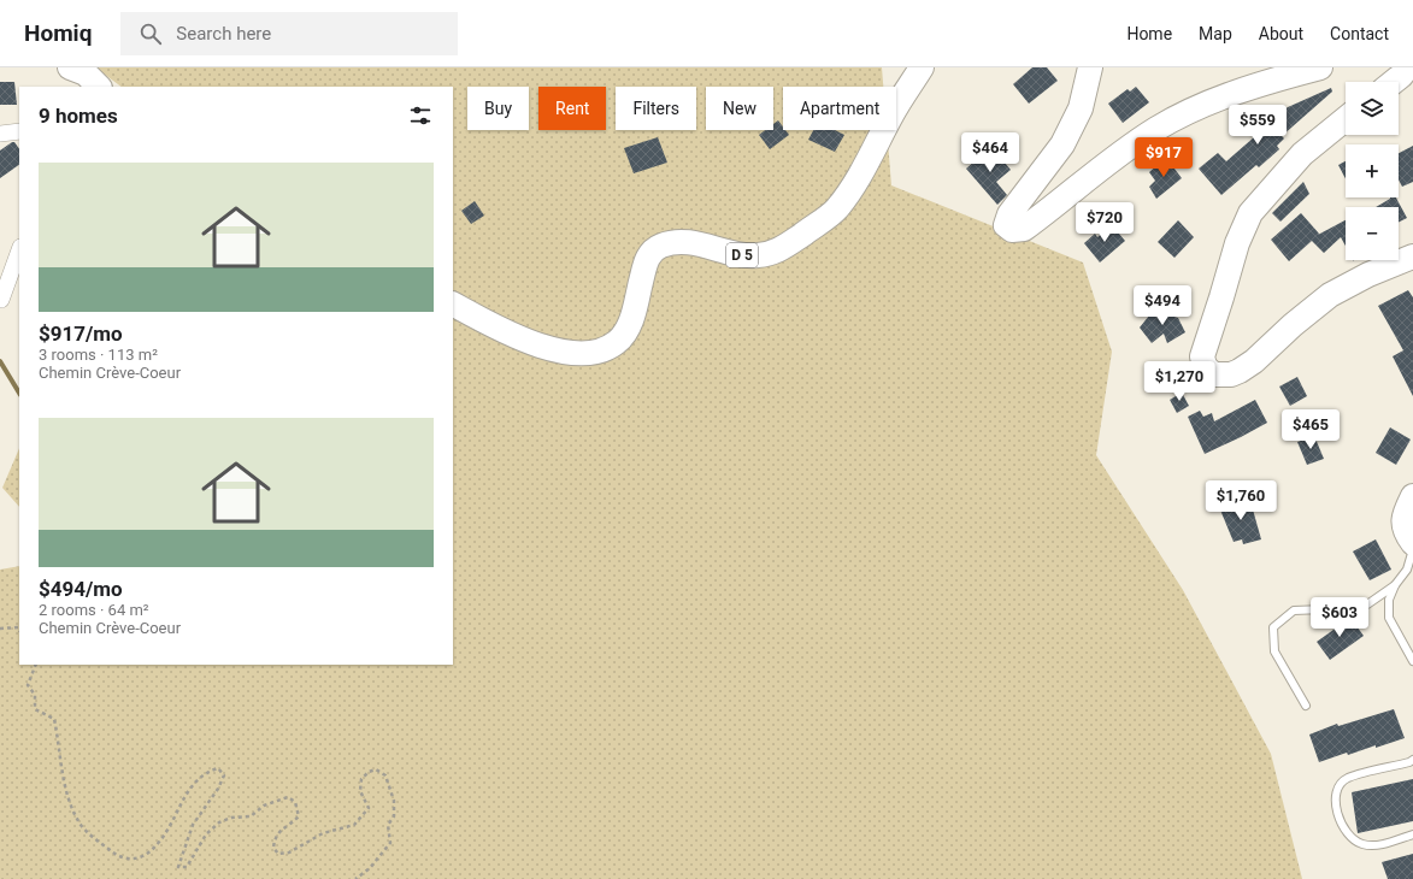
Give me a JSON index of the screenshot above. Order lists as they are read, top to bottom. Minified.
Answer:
{"streets":{"main road":["D 5"]},"page":{"header":"Homiq","search":"Search here","nav":["Home","Map","About","Contact"],"map_buttons":["+","−"],"chip":["Buy","Rent","Filters","New","Apartment"],"heading":"9 homes","price":["$559","$464","$917","$720","$494","$1,270","$465","$1,760","$603"],"list":[{"name":"$917/mo","note":"3 rooms · 113 m² · Chemin Crève-Coeur"},{"name":"$494/mo","note":"2 rooms · 64 m² · Chemin Crève-Coeur"}]}}
